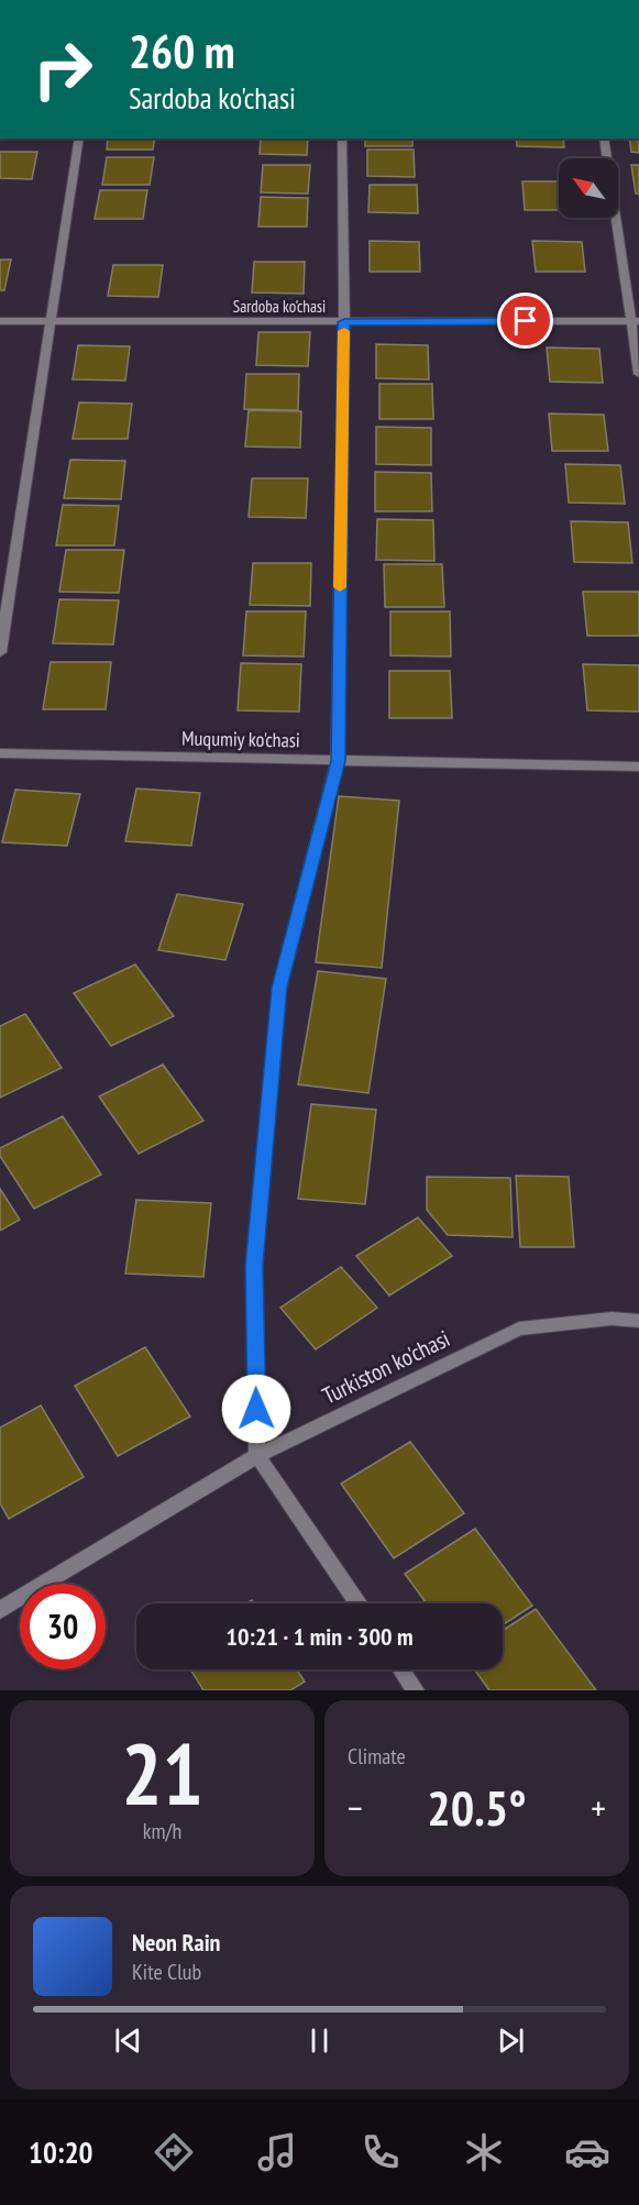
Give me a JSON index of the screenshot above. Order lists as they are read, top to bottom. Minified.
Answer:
{"streets":{"street":["Sardoba ko'chasi","Muqumiy ko'chasi","Turkiston ko'chasi"]},"north":"top left","page":{"turn":["260 m","Sardoba ko'chasi"],"limit":"30","trip":"10:21 · 1 min · 300 m","tile":[["21","km/h"],"Climate"],"heat":["−","20.5°","+"],"song":["Neon Rain","Kite Club"],"tabs":"10:20"}}
